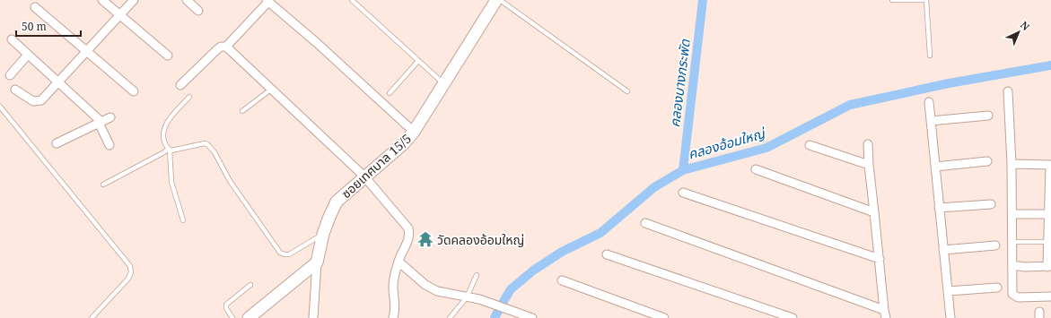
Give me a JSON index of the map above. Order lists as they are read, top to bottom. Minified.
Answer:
{"streets":{"street":["ซอยเทศบาล 15/5"]},"water":["คลองบางกระพัด","คลองอ้อมใหญ่"],"places":{"temple":["วัดคลองอ้อมใหญ่"]},"scale_bar":"50 m","north":"top right"}
